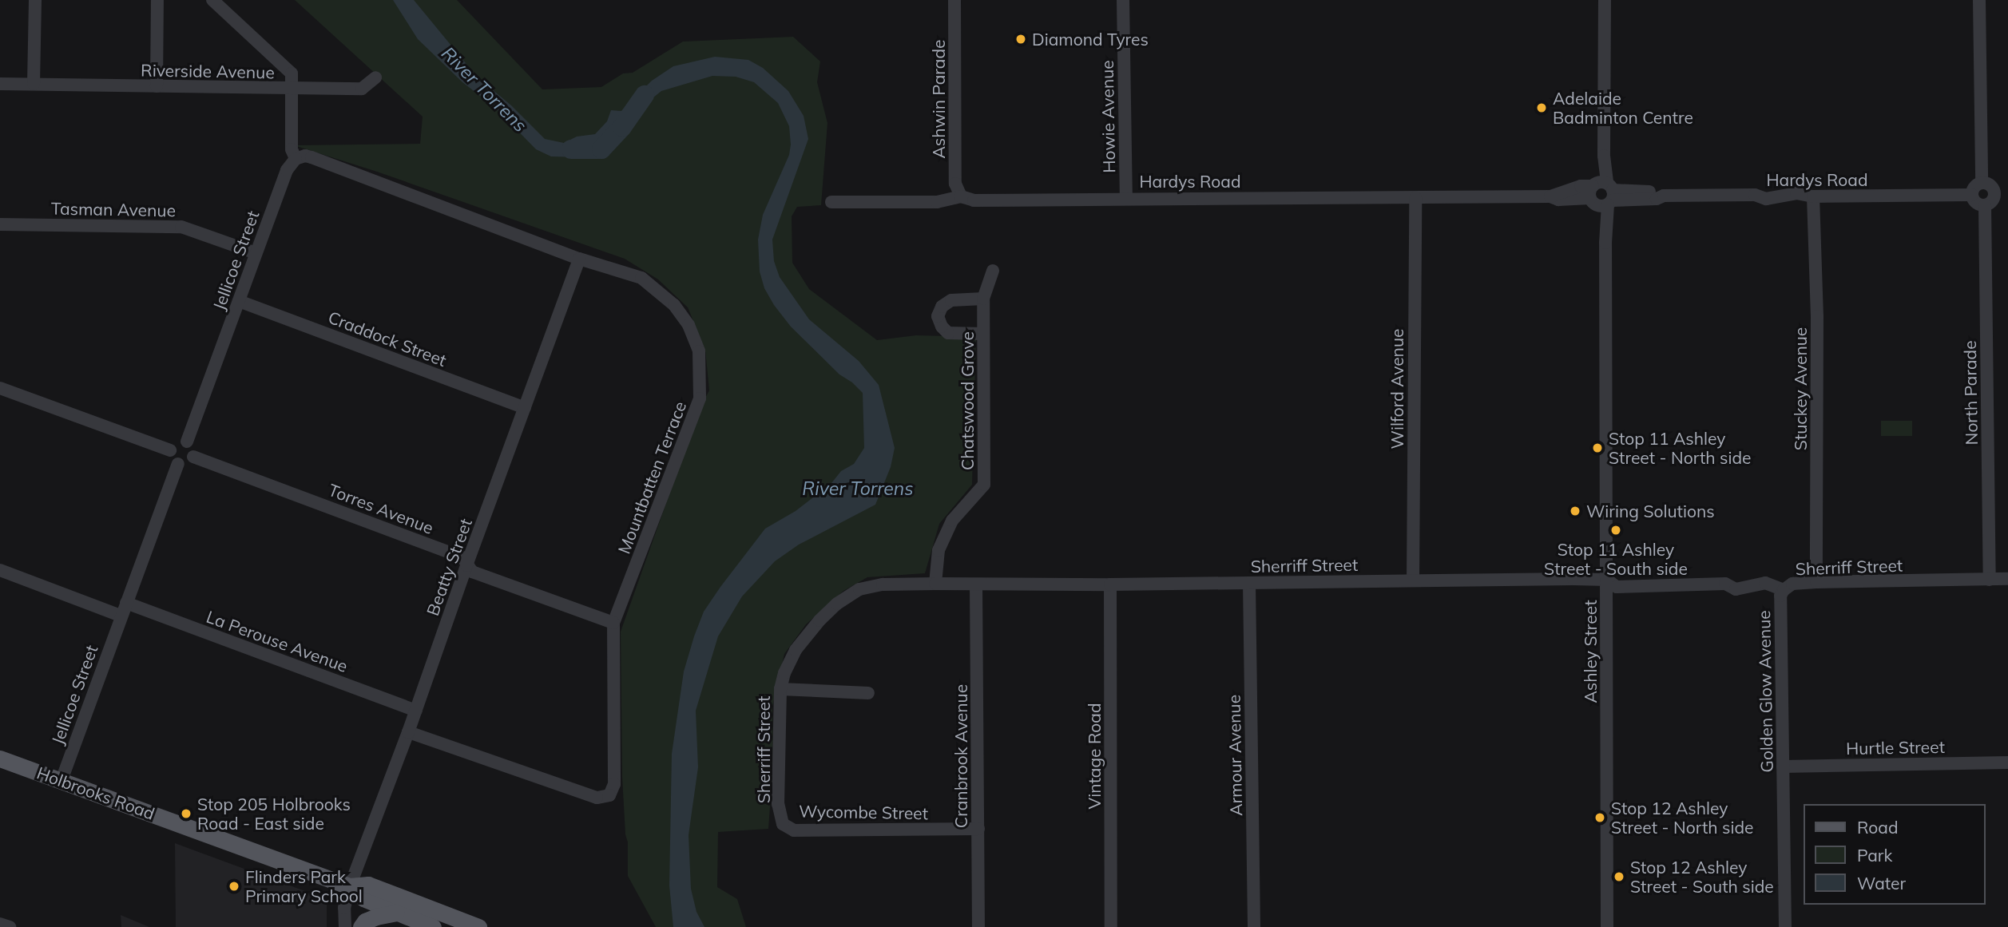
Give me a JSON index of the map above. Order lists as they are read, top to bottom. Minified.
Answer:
{"streets":{"main road":["Holbrooks Road"],"street":["Riverside Avenue","Ashwin Parade","Howie Avenue","Hardys Road","Tasman Avenue","Jellicoe Street","Craddock Street","Wilford Avenue","Stuckey Avenue","North Parade","Chatswood Grove","Mountbatten Terrace","Torres Avenue","Sherriff Street","Beatty Street","La Perouse Avenue","Ashley Street","Golden Glow Avenue","Hurtle Street","Armour Avenue","Cranbrook Avenue","Vintage Road","Wycombe Street"]},"crossings":[["Ashwin Parade","Hardys Road"],["Howie Avenue","Hardys Road"],["Hardys Road","Wilford Avenue"],["Hardys Road","Stuckey Avenue"],["Hardys Road","North Parade"],["Hardys Road","Ashley Street"],["Tasman Avenue","Jellicoe Street"],["Jellicoe Street","Craddock Street"],["Jellicoe Street","Mountbatten Terrace"],["Jellicoe Street","Torres Avenue"],["Jellicoe Street","La Perouse Avenue"],["Jellicoe Street","Holbrooks Road"],["Craddock Street","Beatty Street"],["Wilford Avenue","Sherriff Street"],["Stuckey Avenue","Sherriff Street"],["North Parade","Sherriff Street"],["Chatswood Grove","Sherriff Street"],["Mountbatten Terrace","Torres Avenue"],["Mountbatten Terrace","Beatty Street"],["Torres Avenue","Beatty Street"],["Sherriff Street","Ashley Street"],["Sherriff Street","Golden Glow Avenue"],["Sherriff Street","Armour Avenue"],["Sherriff Street","Cranbrook Avenue"],["Sherriff Street","Vintage Road"],["Sherriff Street","Wycombe Street"],["Beatty Street","La Perouse Avenue"],["Beatty Street","Holbrooks Road"],["Golden Glow Avenue","Hurtle Street"],["Cranbrook Avenue","Wycombe Street"]],"water":["River Torrens"],"places":["Diamond Tyres","Adelaide Badminton Centre","Stop 11 Ashley Street - North side","Wiring Solutions","Stop 11 Ashley Street - South side","Stop 205 Holbrooks Road - East side","Stop 12 Ashley Street - North side","Stop 12 Ashley Street - South side","Flinders Park Primary School"],"legend":["Road","Park","Water"]}
